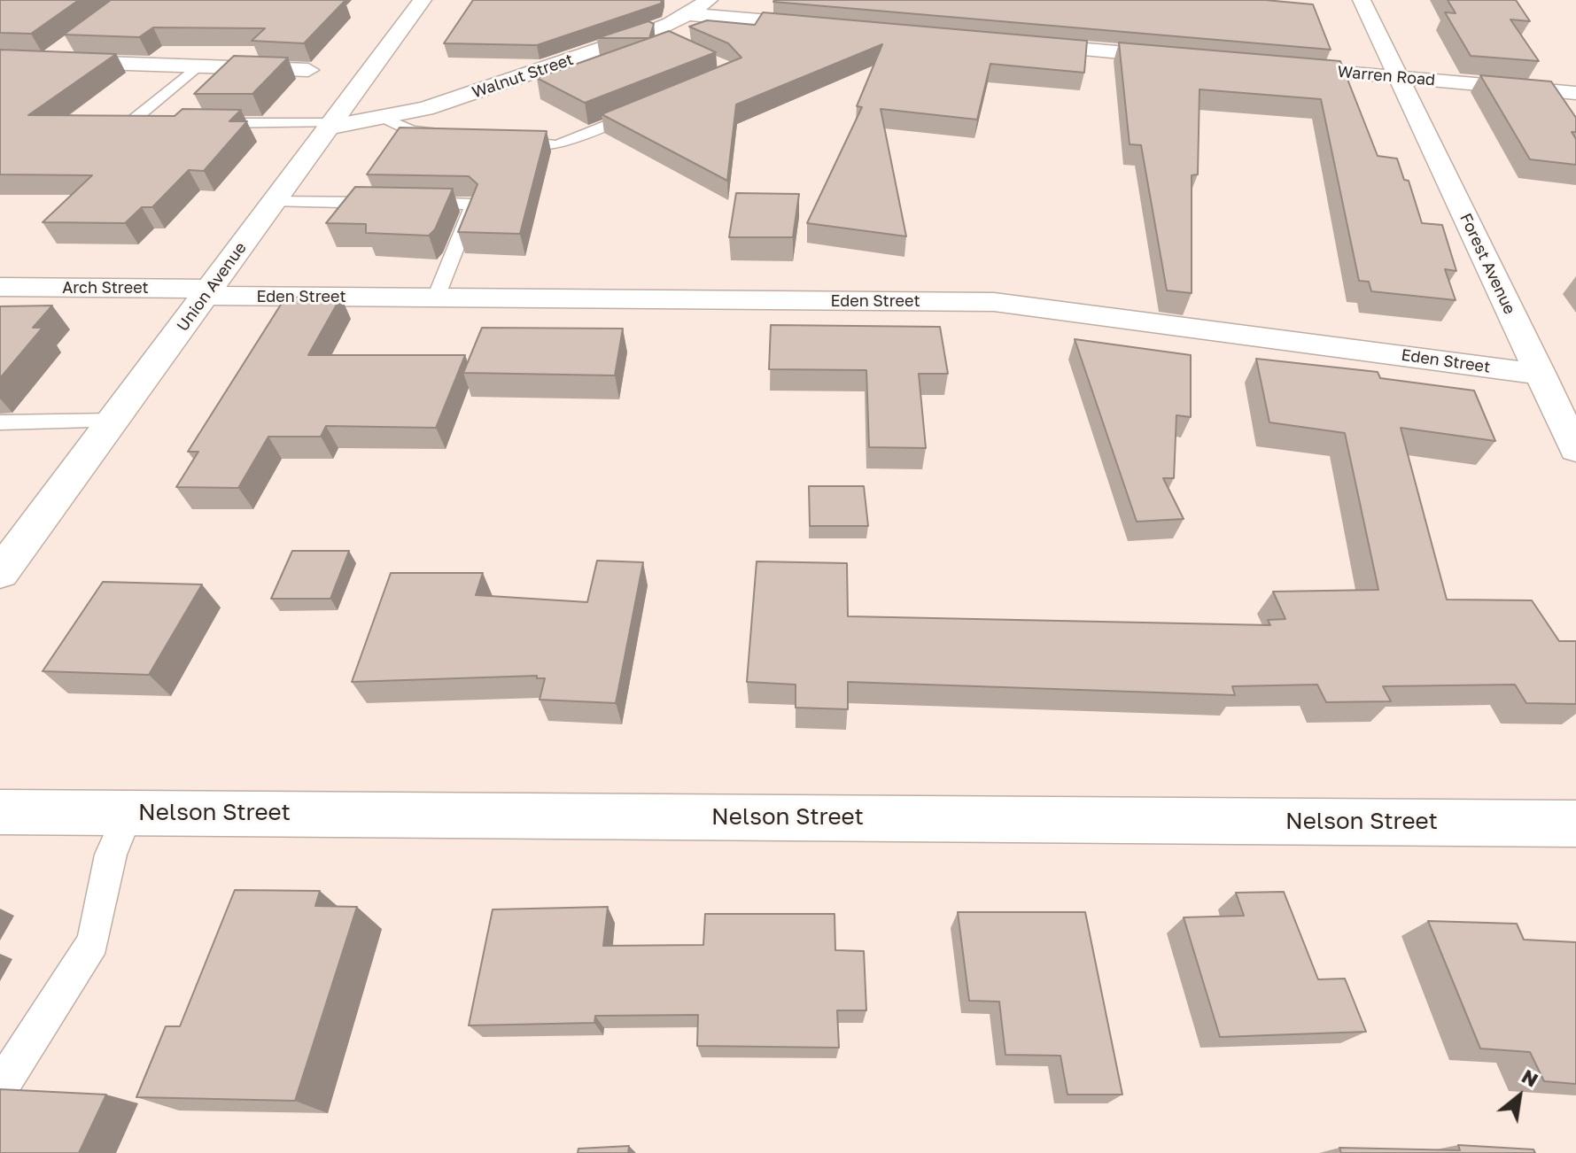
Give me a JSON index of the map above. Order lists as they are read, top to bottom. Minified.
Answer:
{"streets":{"street":["Walnut Street","Warren Road","Forest Avenue","Union Avenue","Arch Street","Eden Street","Nelson Street"]},"crossings":[["Walnut Street","Union Avenue"],["Warren Road","Forest Avenue"],["Forest Avenue","Eden Street"],["Union Avenue","Arch Street"],["Union Avenue","Eden Street"],["Arch Street","Eden Street"]],"north":"top right"}
